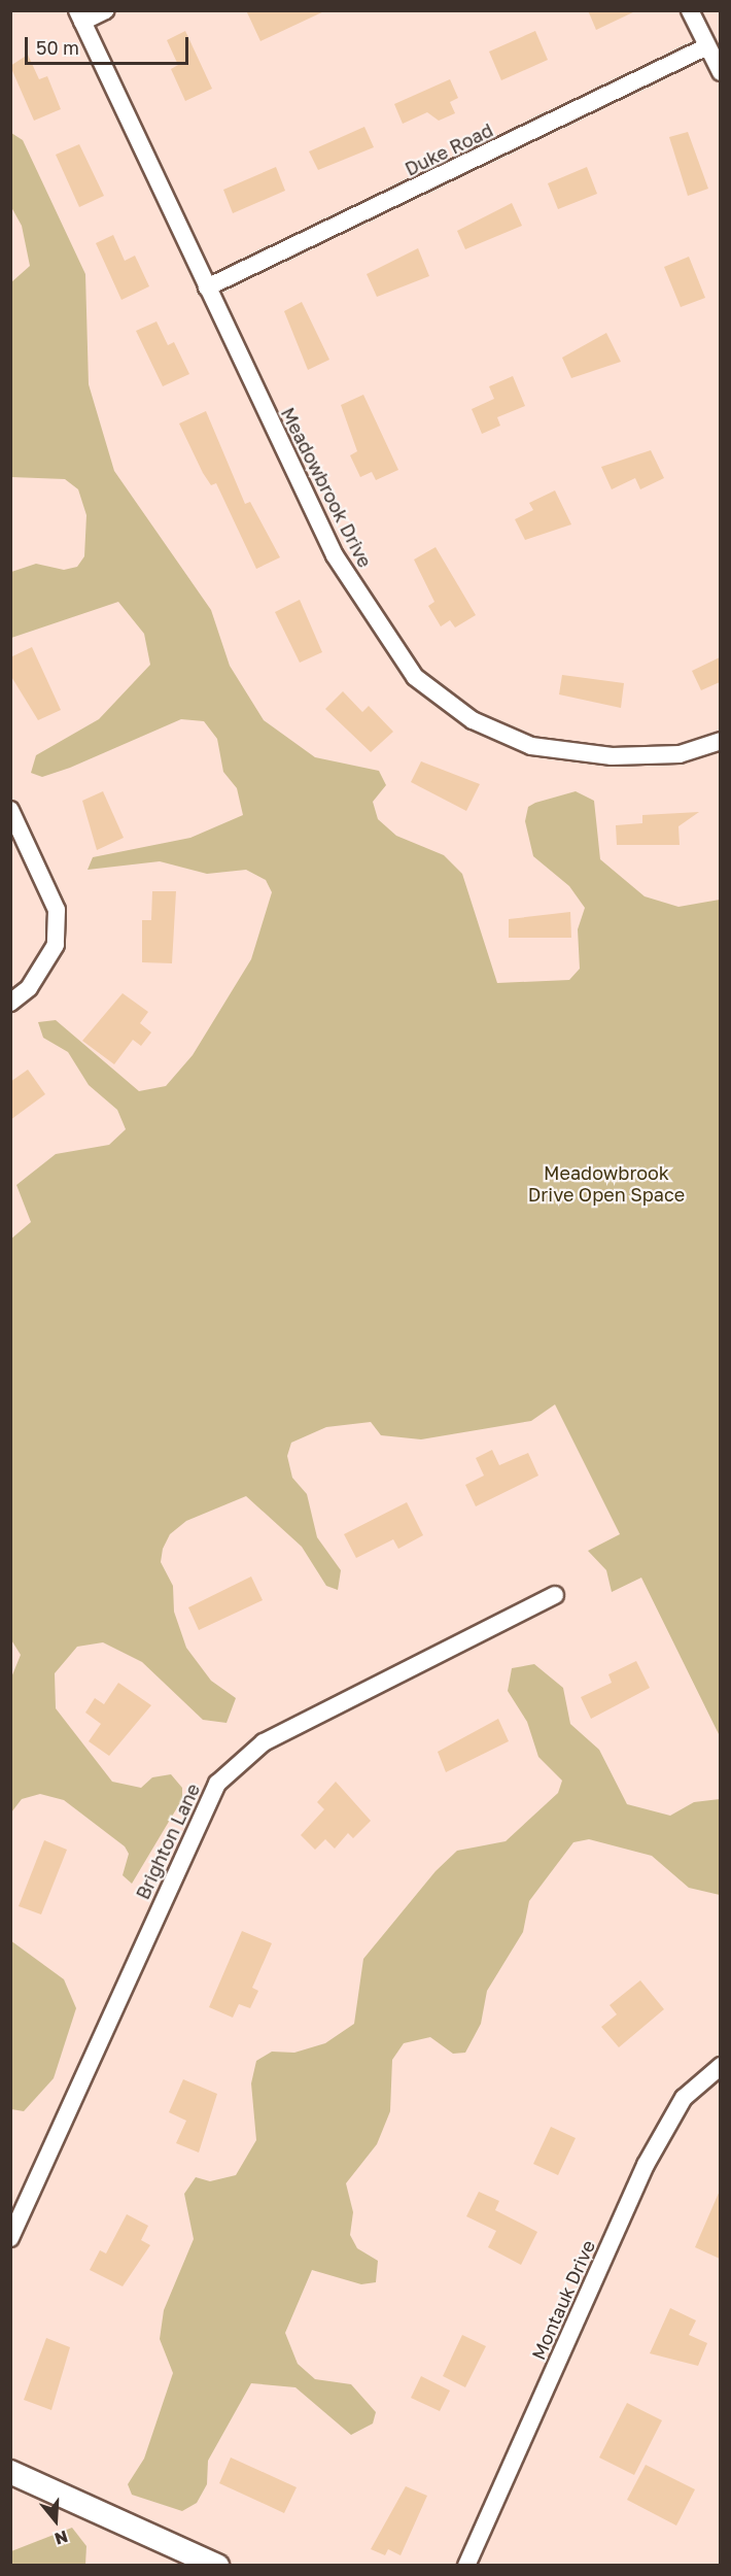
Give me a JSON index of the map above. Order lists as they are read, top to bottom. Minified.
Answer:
{"streets":{"street":["Duke Road","Meadowbrook Drive","Brighton Lane","Montauk Drive"]},"crossings":[["Duke Road","Meadowbrook Drive"]],"parks":["Meadowbrook Drive Open Space"],"scale_bar":"50 m","north":"bottom"}
